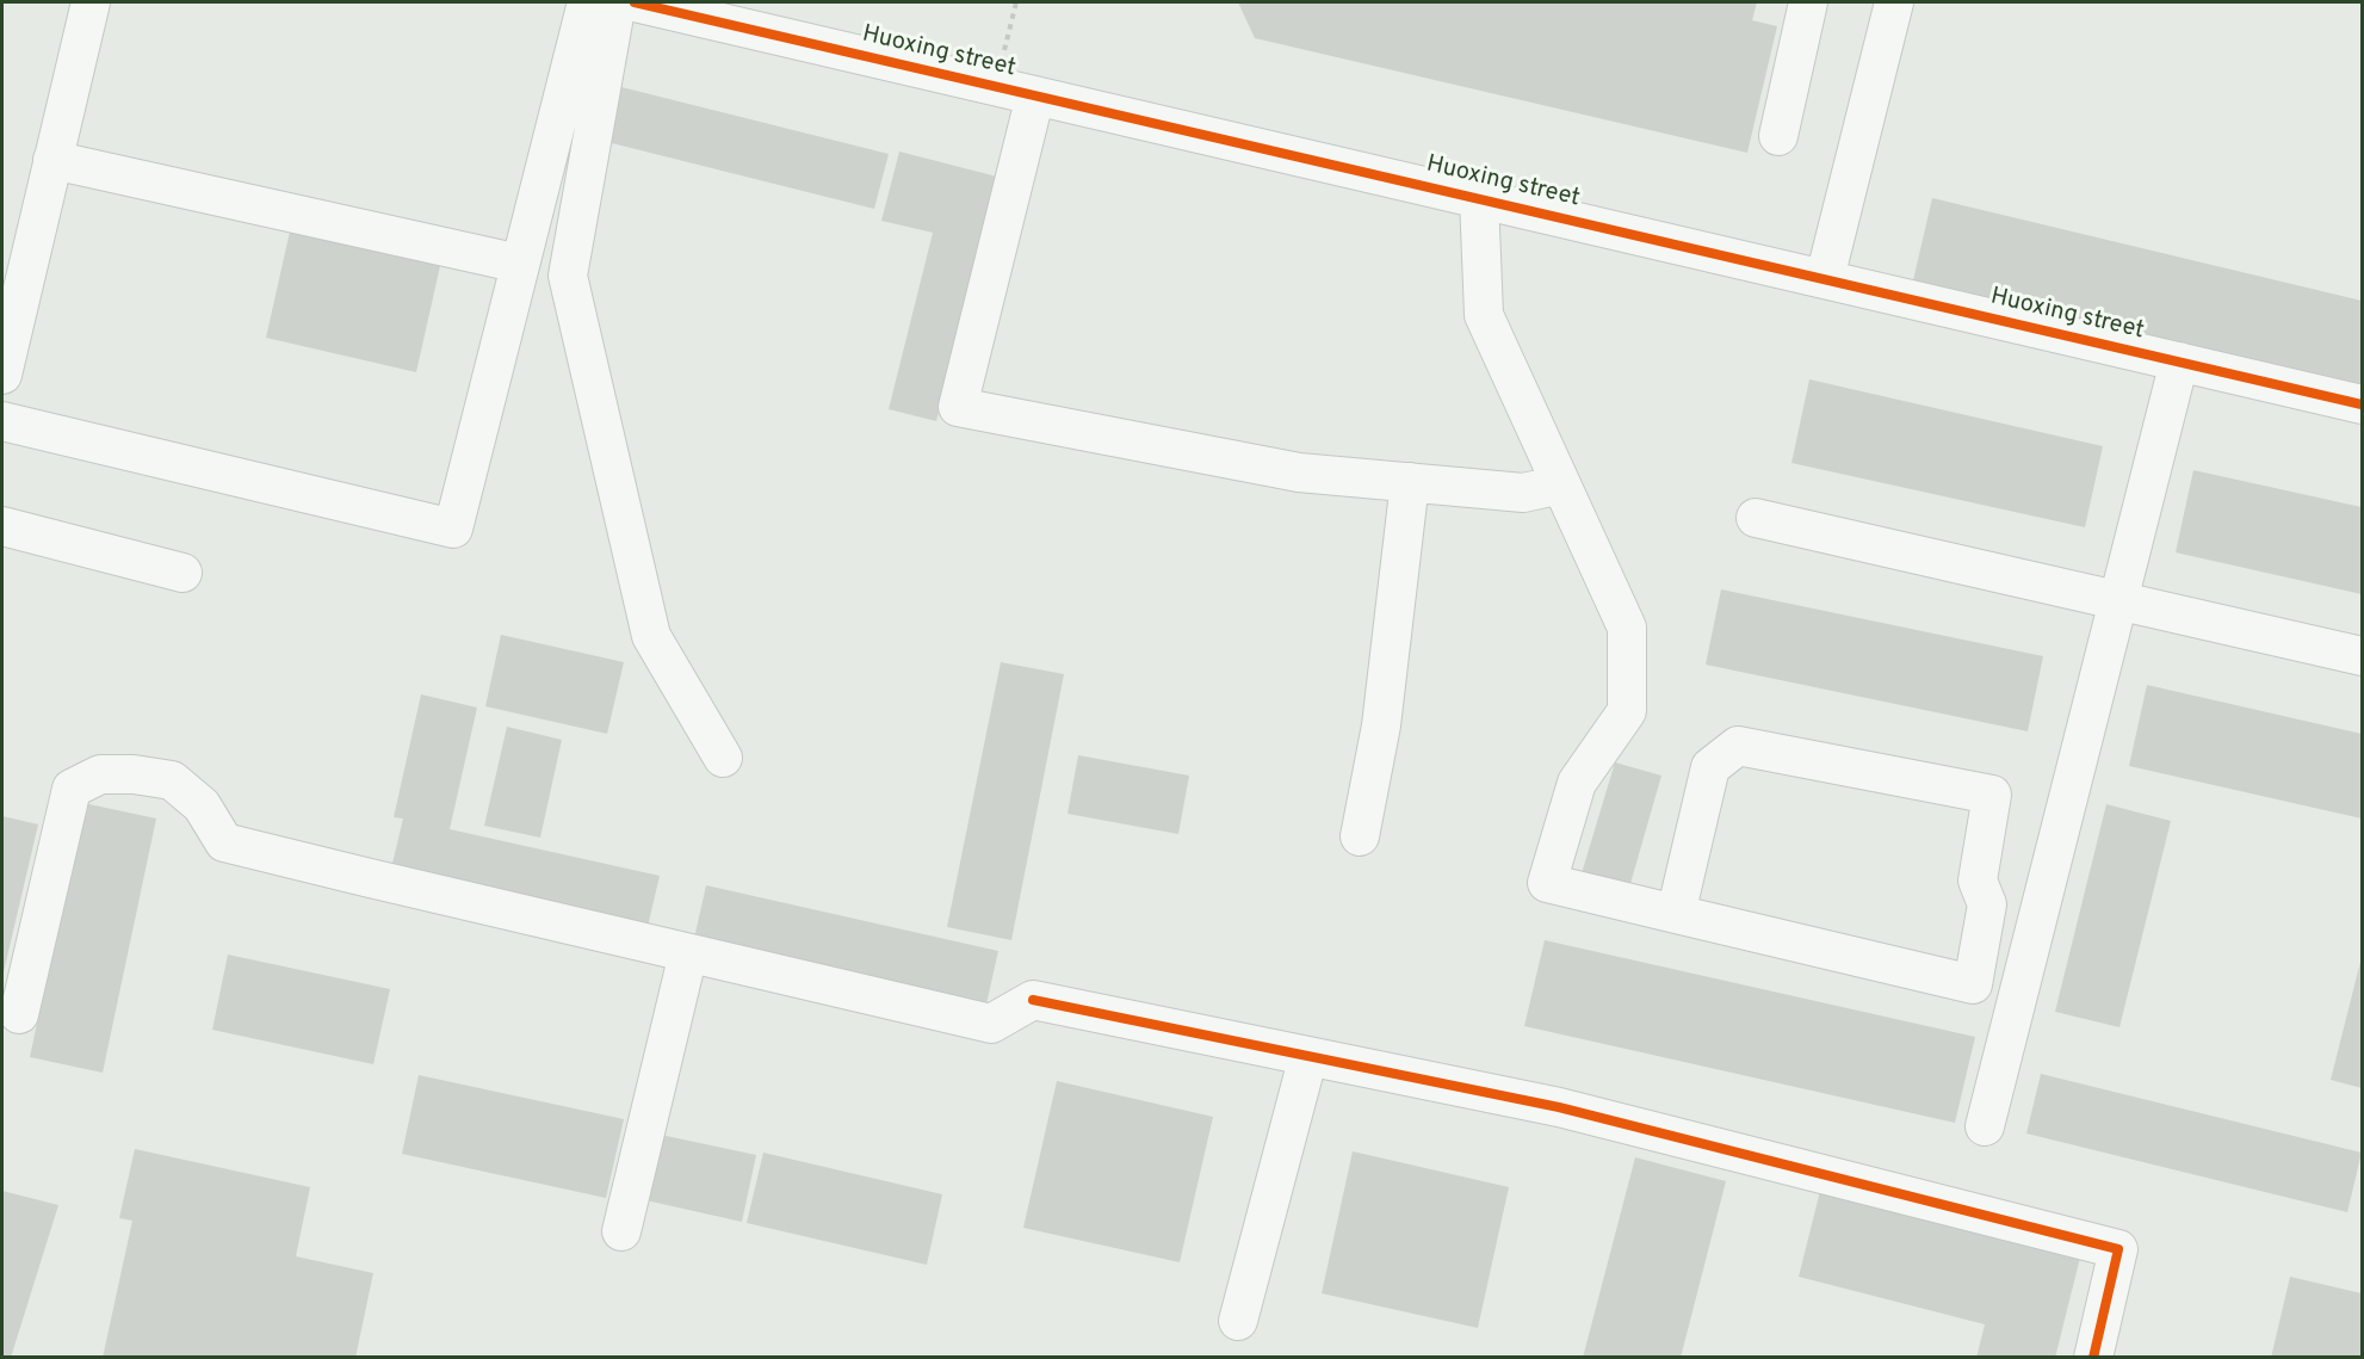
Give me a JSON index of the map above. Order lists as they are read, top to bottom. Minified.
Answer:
{"streets":{"street":["Huoxing street"]}}
